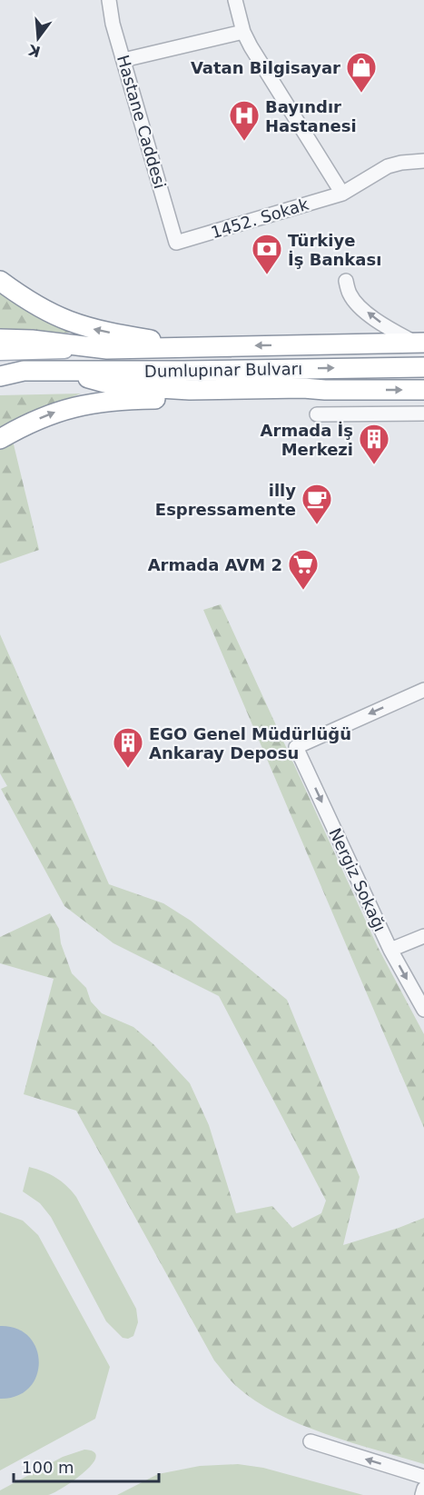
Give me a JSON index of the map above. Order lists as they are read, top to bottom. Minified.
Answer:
{"streets":{"highway":["Dumlupınar Bulvarı"],"street":["Hastane Caddesi","1452. Sokak","Nergiz Sokağı"]},"crossings":[["Hastane Caddesi","1452. Sokak"]],"places":{"shop":["Vatan Bilgisayar"],"hospital":["Bayındır Hastanesi"],"bank":["Türkiye İş Bankası"],"building":["Armada İş Merkezi","EGO Genel Müdürlüğü Ankaray Deposu"],"cafe":["illy Espressamente"],"supermarket":["Armada AVM 2"]},"scale_bar":"100 m","north":"bottom"}
